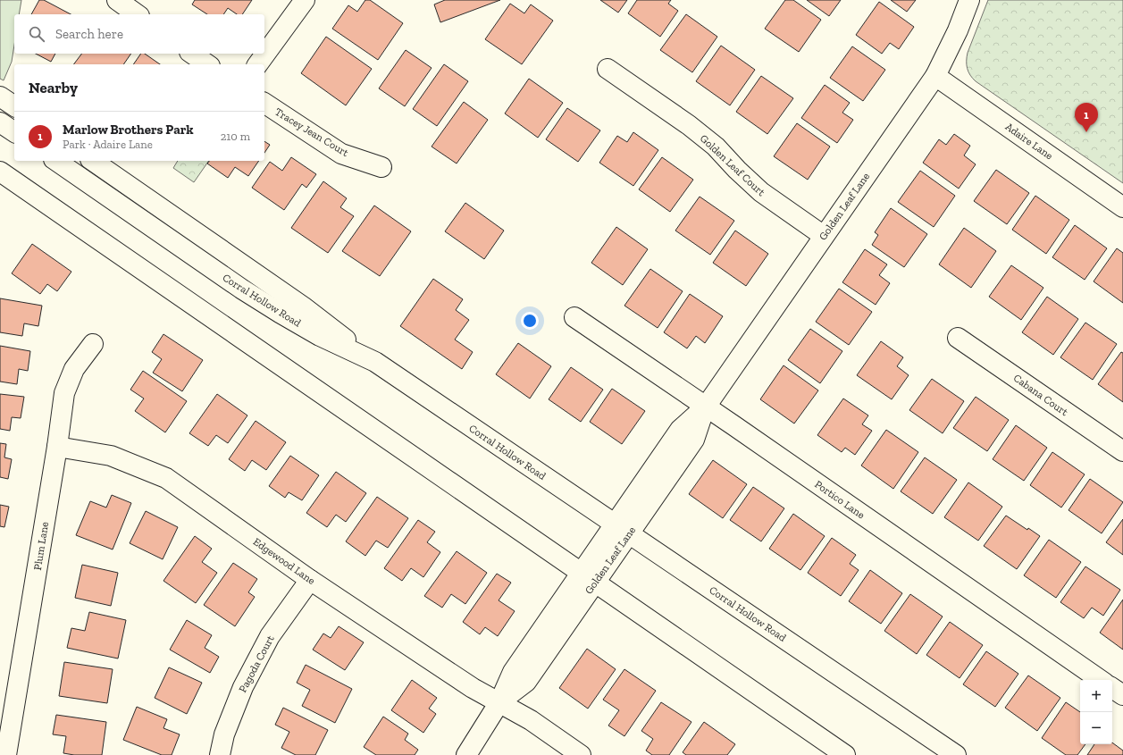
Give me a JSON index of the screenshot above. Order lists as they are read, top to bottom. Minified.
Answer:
{"streets":{"street":["Tracey Jean Court","Adaire Lane","Golden Leaf Court","Golden Leaf Lane","Corral Hollow Road","Cabana Court","Portico Lane","Plum Lane","Edgewood Lane","Pagoda Court"]},"crossings":[["Adaire Lane","Golden Leaf Lane"],["Golden Leaf Court","Golden Leaf Lane"],["Golden Leaf Lane","Corral Hollow Road"],["Golden Leaf Lane","Portico Lane"],["Golden Leaf Lane","Edgewood Lane"],["Plum Lane","Edgewood Lane"],["Edgewood Lane","Pagoda Court"]],"page":{"search":"Search here","heading":"Nearby","pins":"1","list":[{"mark":"1","name":"Marlow Brothers Park","note":"Park · Adaire Lane","value":"210 m"}],"map_buttons":["+","−"]}}
